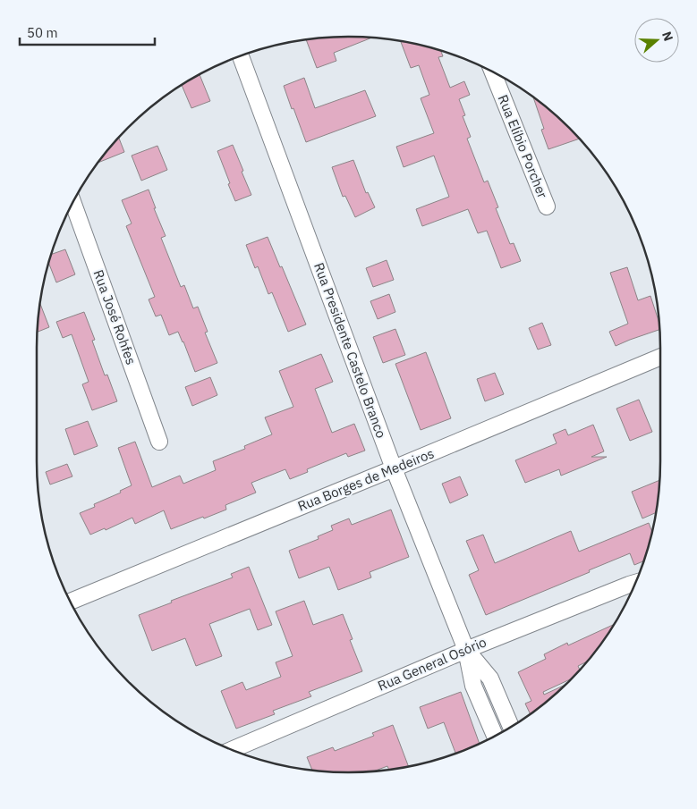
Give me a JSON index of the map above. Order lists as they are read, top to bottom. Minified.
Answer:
{"streets":{"street":["Rua Elíbio Porcher","Rua José Rohfes","Rua Presidente Castelo Branco","Rua Borges de Medeiros","Rua General Osório"]},"crossings":[["Rua Presidente Castelo Branco","Rua Borges de Medeiros"],["Rua Presidente Castelo Branco","Rua General Osório"]],"scale_bar":"50 m","north":"right"}
